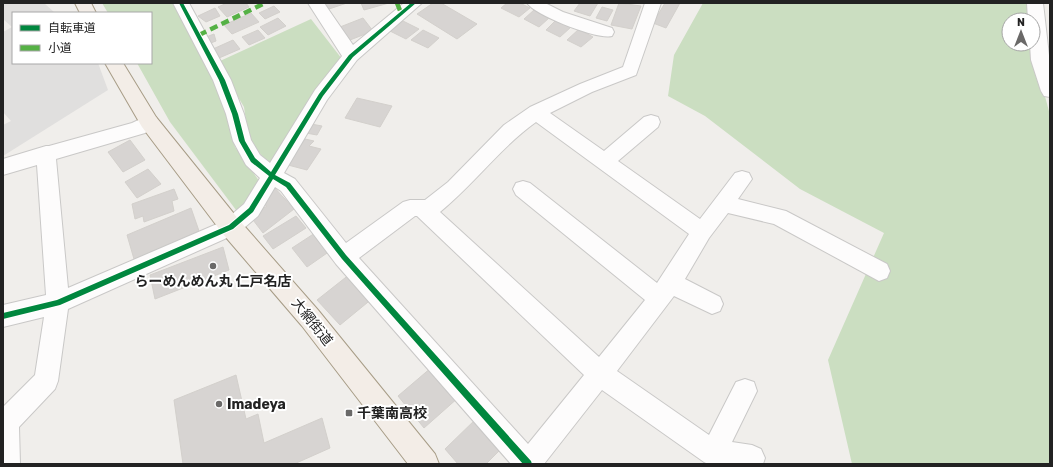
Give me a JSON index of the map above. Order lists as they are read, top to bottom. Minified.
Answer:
{"streets":{"main road":["大網街道"]},"places":{"other":["らーめんめん丸 仁戸名店","Imadeya"],"transit":["千葉南高校"]},"legend":["自転車道","小道"],"north":"top"}
